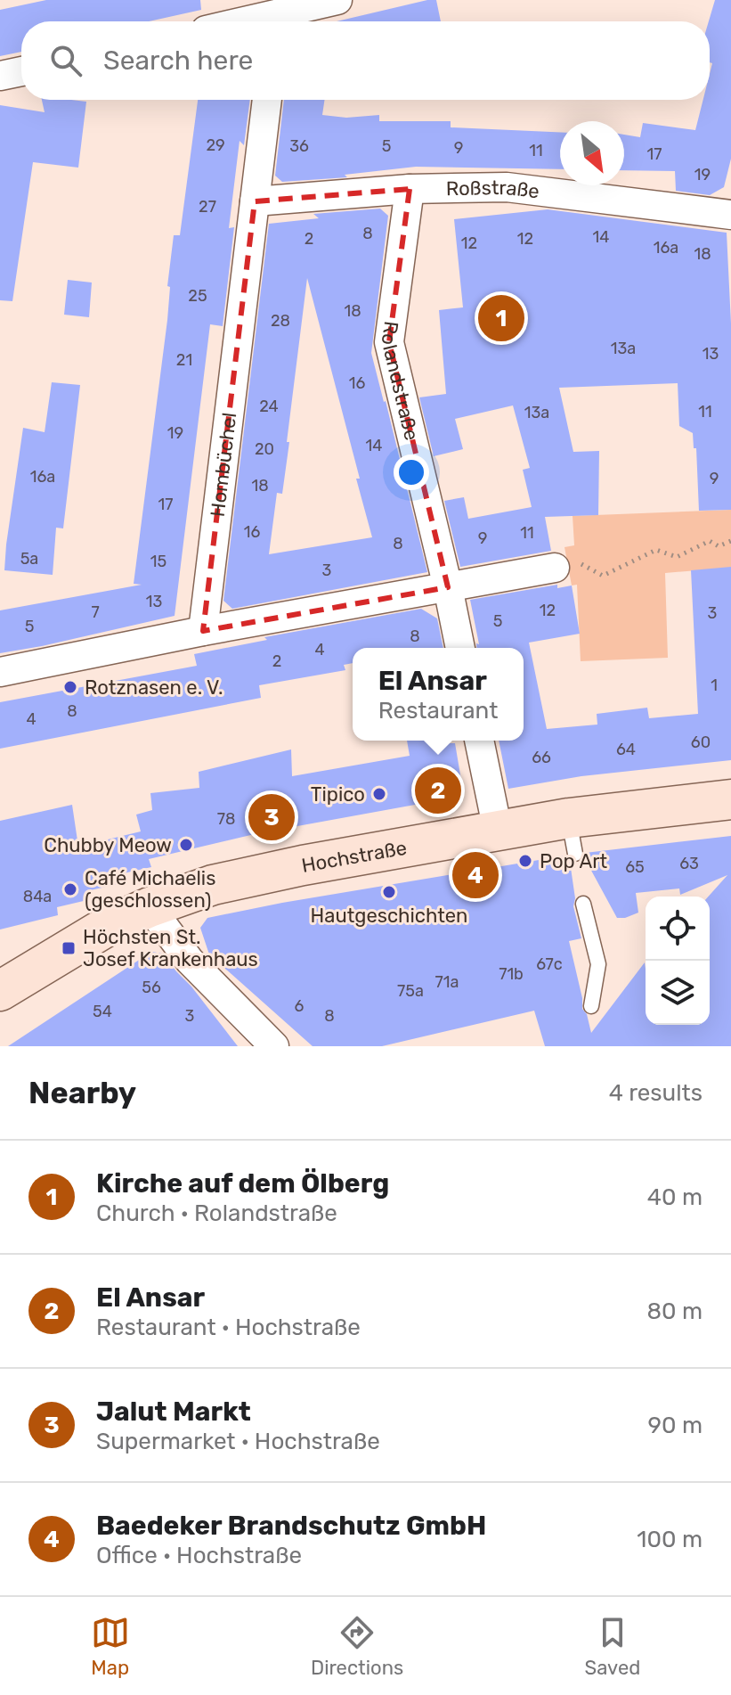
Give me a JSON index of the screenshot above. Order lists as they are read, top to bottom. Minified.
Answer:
{"streets":{"main road":["Hochstraße"],"street":["Roßstraße","Rolandstraße","Hombüchel"]},"crossings":[["Roßstraße","Rolandstraße"],["Roßstraße","Hombüchel"]],"places":{"other":["Rotznasen e. V.","Tipico","Chubby Meow","Pop Art","Café Michaelis (geschlossen)","Hautgeschichten"],"transit":["Höchsten St. Josef Krankenhaus"]},"house_numbers":["29","36","5","9","11","17","19","27","8","14","2","12","12","16a","18","25","18","28","13a","13","21","16","24","11","13a","19","14","20","16a","9","18","17","16","11","9","8","5a","15","3","13","12","7","3","5","5","8","4","2","1","8","4","60","64","66","78","63","65","84a","67c","71b","71a","56","75a","6","54","3","8"],"north":"bottom right","page":{"search":"Search here","pins":["1","2","3","4"],"popup":["El Ansar","Restaurant"],"heading":["Nearby","4 results"],"list":[{"mark":"1","name":"Kirche auf dem Ölberg","note":"Church · Rolandstraße","value":"40 m"},{"mark":"2","name":"El Ansar","note":"Restaurant · Hochstraße","value":"80 m"},{"mark":"3","name":"Jalut Markt","note":"Supermarket · Hochstraße","value":"90 m"},{"mark":"4","name":"Baedeker Brandschutz GmbH","note":"Office · Hochstraße","value":"100 m"}],"nav":["Map","Directions","Saved"]}}
